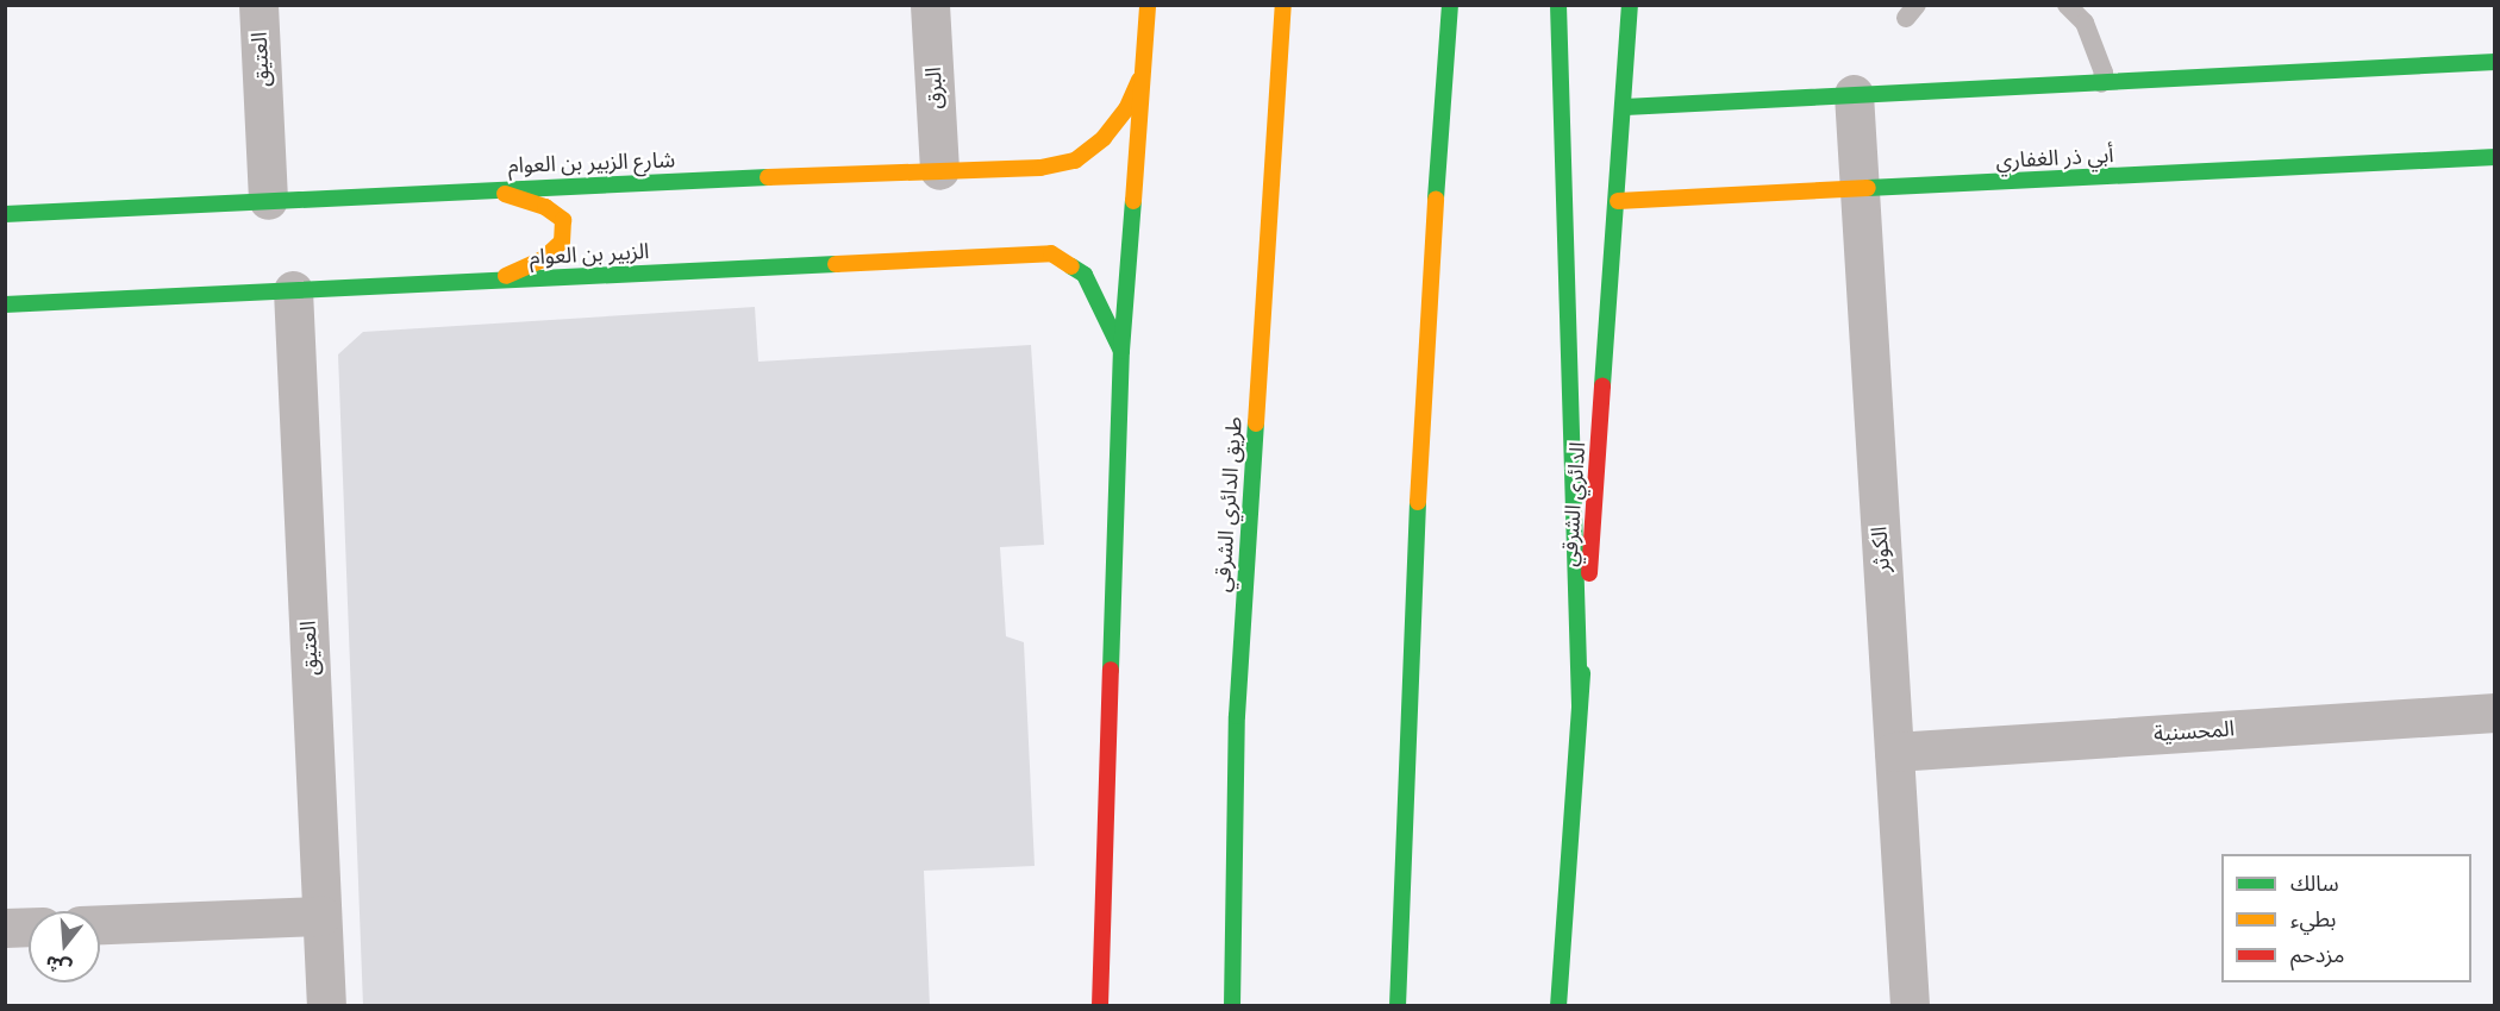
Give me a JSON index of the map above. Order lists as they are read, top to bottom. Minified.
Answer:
{"streets":{"main road":["أبي ذر الغفاري","شارع الزبير بن العوام","الزبير بن العوام","طريق الدائري الشرقي","الدائري الشرقي"],"street":["العتيق","البرق","الكوثر","المحسنية"]},"crossings":[["العتيق","شارع الزبير بن العوام"],["العتيق","الزبير بن العوام"],["البرق","شارع الزبير بن العوام"],["أبي ذر الغفاري","الدائري الشرقي"],["أبي ذر الغفاري","الكوثر"],["الكوثر","المحسنية"]],"legend":["سالك","بطيء","مزدحم"],"north":"bottom"}
